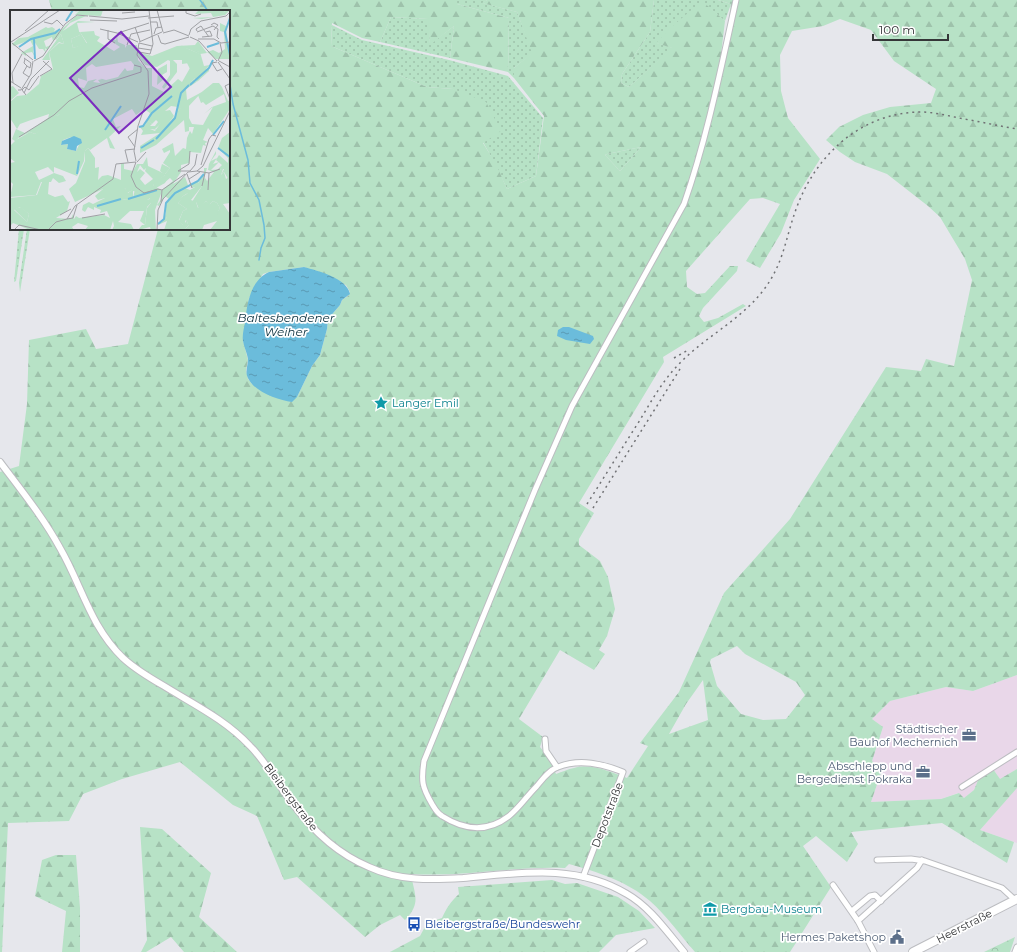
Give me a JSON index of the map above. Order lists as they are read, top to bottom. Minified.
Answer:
{"streets":{"main road":["Heerstraße"],"street":["Bleibergstraße","Depotstraße"]},"crossings":[["Bleibergstraße","Depotstraße"]],"water":["Baltesbendener Weiher"],"places":{"place":["Langer Emil"],"office":["Städtischer Bauhof Mechernich","Abschlepp und Bergedienst Pokraka"],"museum":["Bergbau-Museum"],"bus stop":["Bleibergstraße/Bundeswehr"],"public building":["Hermes Paketshop"]},"scale_bar":"100 m"}
